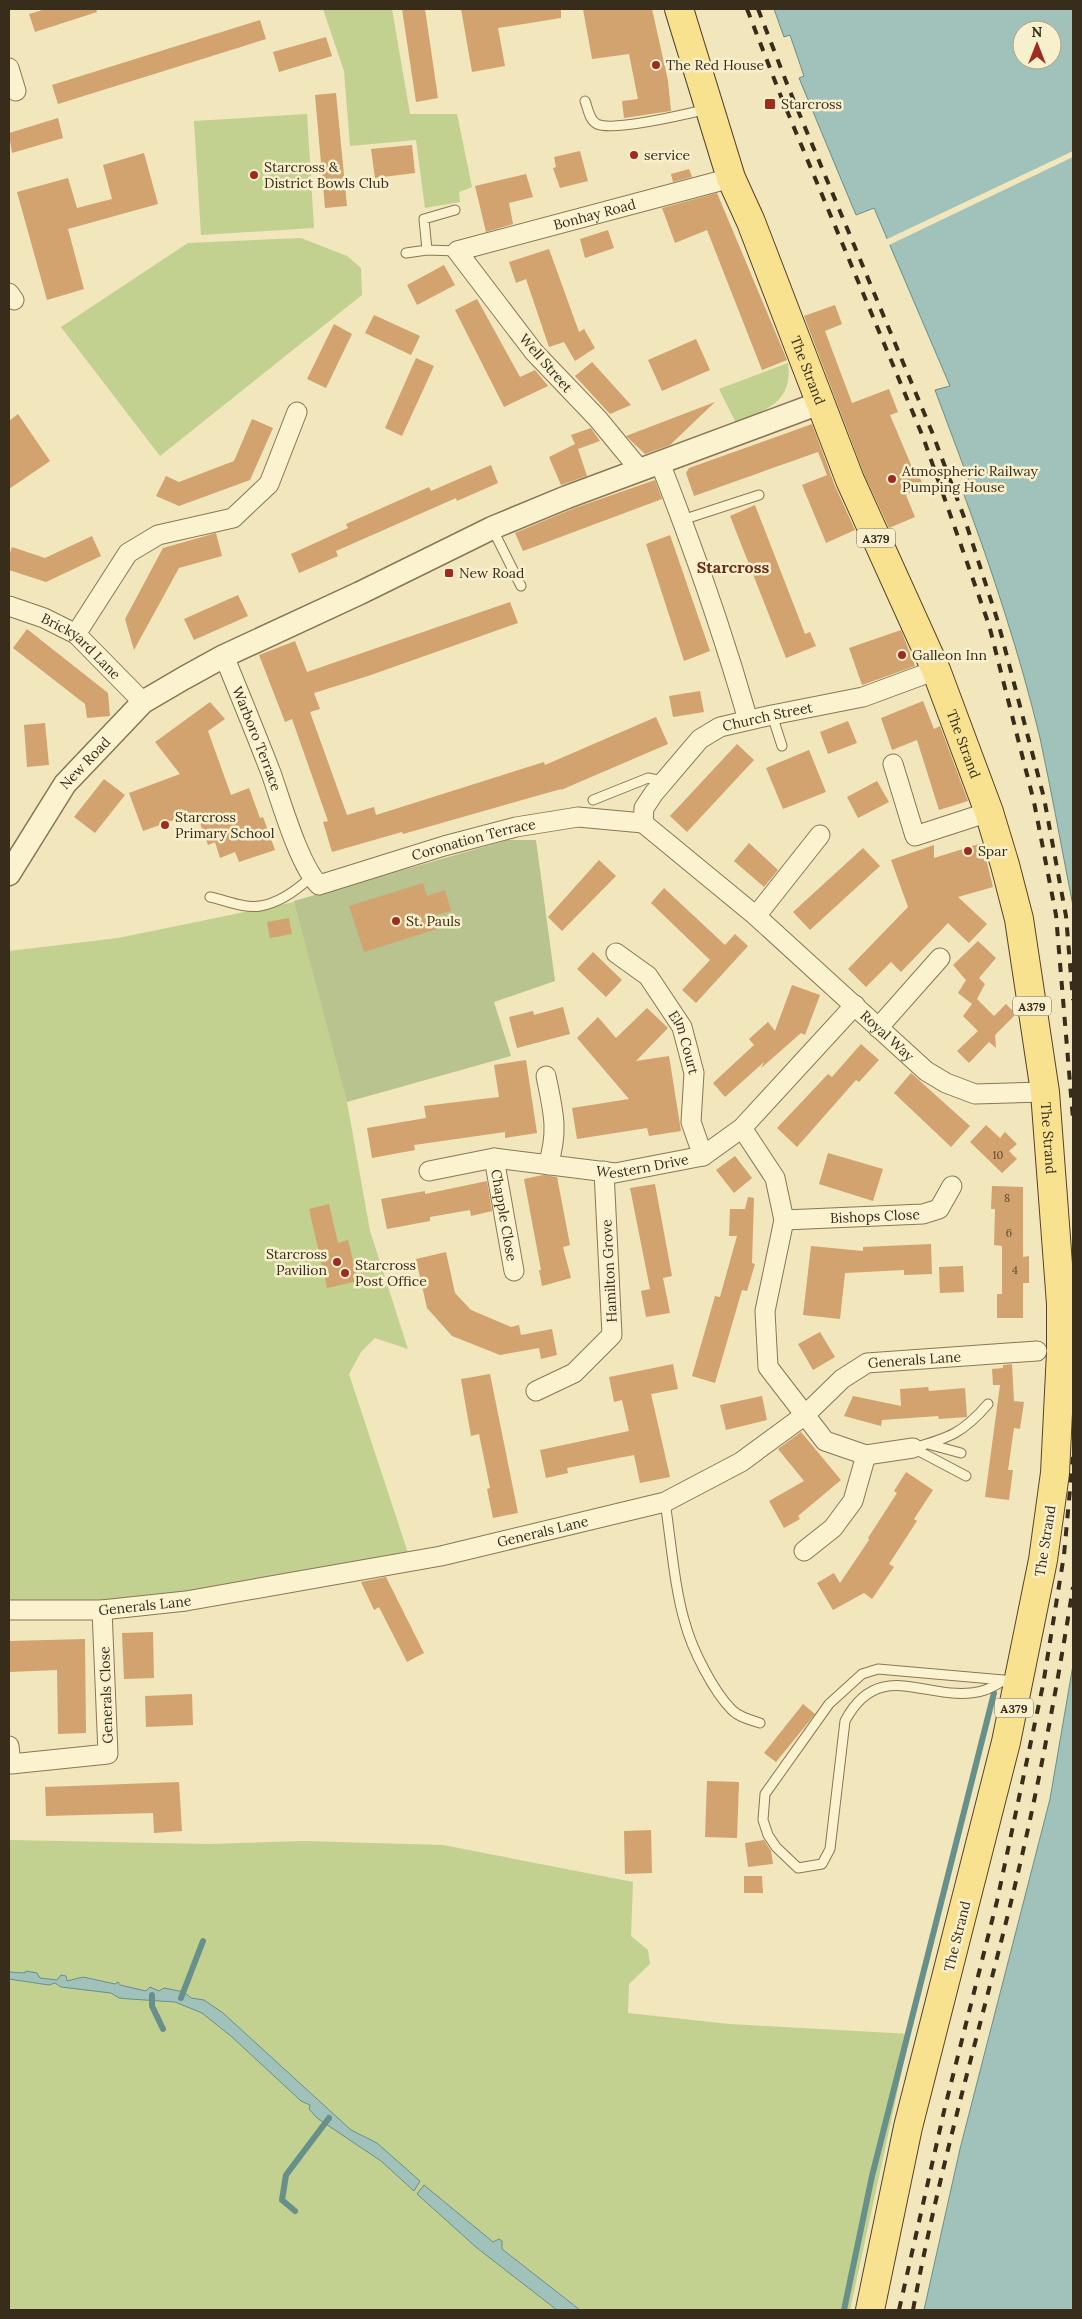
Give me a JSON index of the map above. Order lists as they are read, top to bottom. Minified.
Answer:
{"streets":{"main road":["The Strand","A379"],"street":["Bonhay Road","Well Street","Brickyard Lane","Church Street","Warboro Terrace","New Road","Coronation Terrace","Royal Way","Elm Court","Western Drive","Chapple Close","Bishops Close","Hamilton Grove","Generals Lane","Generals Close"]},"crossings":[["Bonhay Road","Well Street"],["Bonhay Road","The Strand"],["Well Street","Church Street"],["Well Street","New Road"],["The Strand","Church Street"],["The Strand","New Road"],["The Strand","Royal Way"],["Brickyard Lane","New Road"],["Church Street","Coronation Terrace"],["Church Street","Royal Way"],["Warboro Terrace","New Road"],["Warboro Terrace","Coronation Terrace"],["Coronation Terrace","Royal Way"],["Royal Way","Western Drive"],["Elm Court","Western Drive"],["Western Drive","Chapple Close"],["Western Drive","Hamilton Grove"],["Generals Lane","Generals Close"]],"districts":["Starcross"],"places":{"other":["The Red House","service","Starcross & District Bowls Club","Atmospheric Railway Pumping House","Galleon Inn","Starcross Primary School","Spar","St. Pauls","Starcross Pavilion","Starcross Post Office"],"transit":["Starcross","New Road"]},"house_numbers":["10","8","6","4"],"north":"top"}
